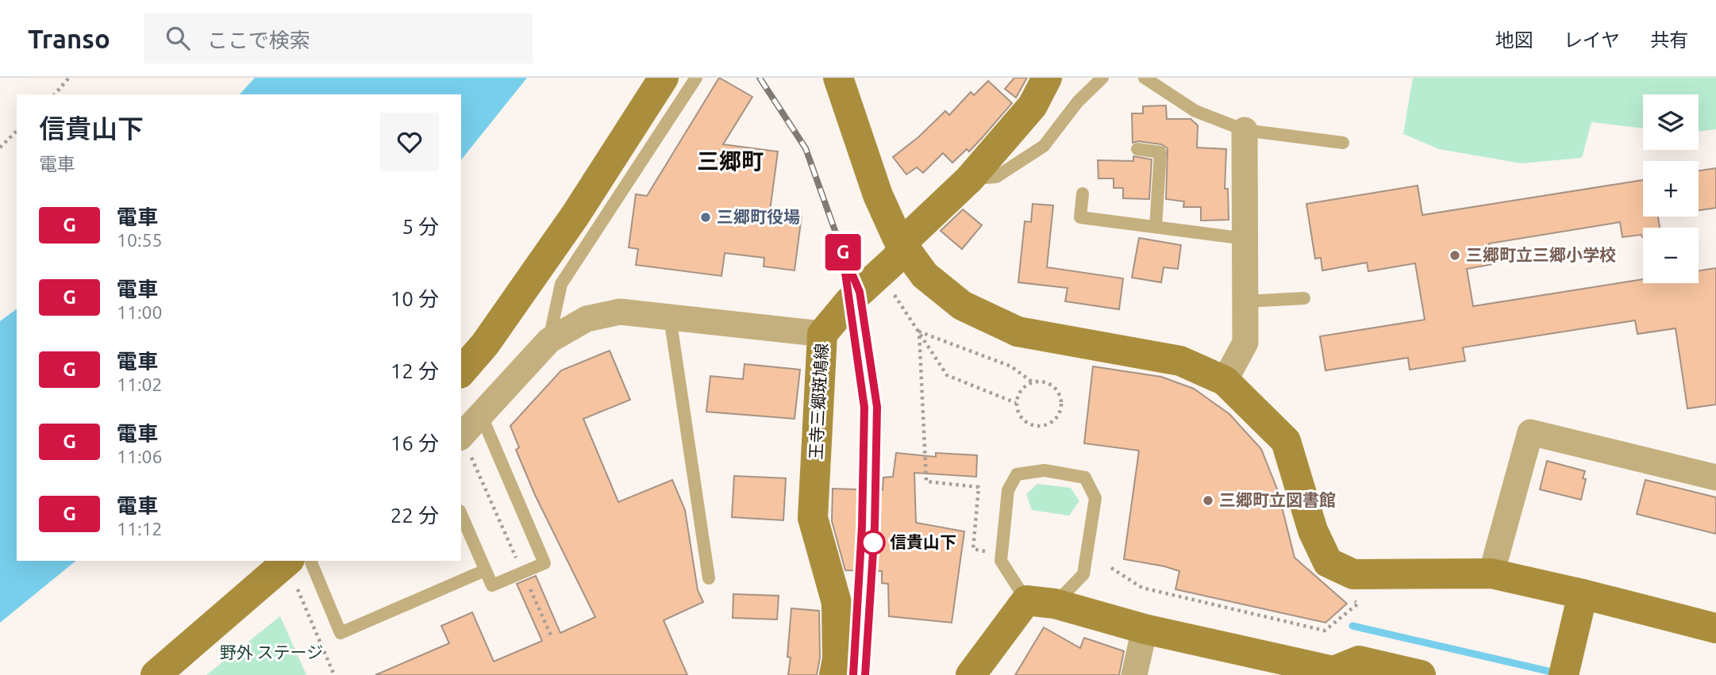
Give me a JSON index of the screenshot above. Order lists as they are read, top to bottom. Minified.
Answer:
{"streets":{"street":["王寺三郷斑鳩線"]},"districts":["三郷町"],"parks":["野外 ステージ"],"places":["三郷町役場","三郷町立三郷小学校","三郷町立図書館","信貴山下"],"page":{"header":"Transo","search":"ここで検索","nav":["地図","レイヤ","共有"],"on_map":"G","map_buttons":["+","−"],"heading":["信貴山下","電車"],"list":[{"mark":"G","name":"電車","note":"10:55","value":"5 分"},{"mark":"G","name":"電車","note":"11:00","value":"10 分"},{"mark":"G","name":"電車","note":"11:02","value":"12 分"},{"mark":"G","name":"電車","note":"11:06","value":"16 分"},{"mark":"G","name":"電車","note":"11:12","value":"22 分"}]}}
